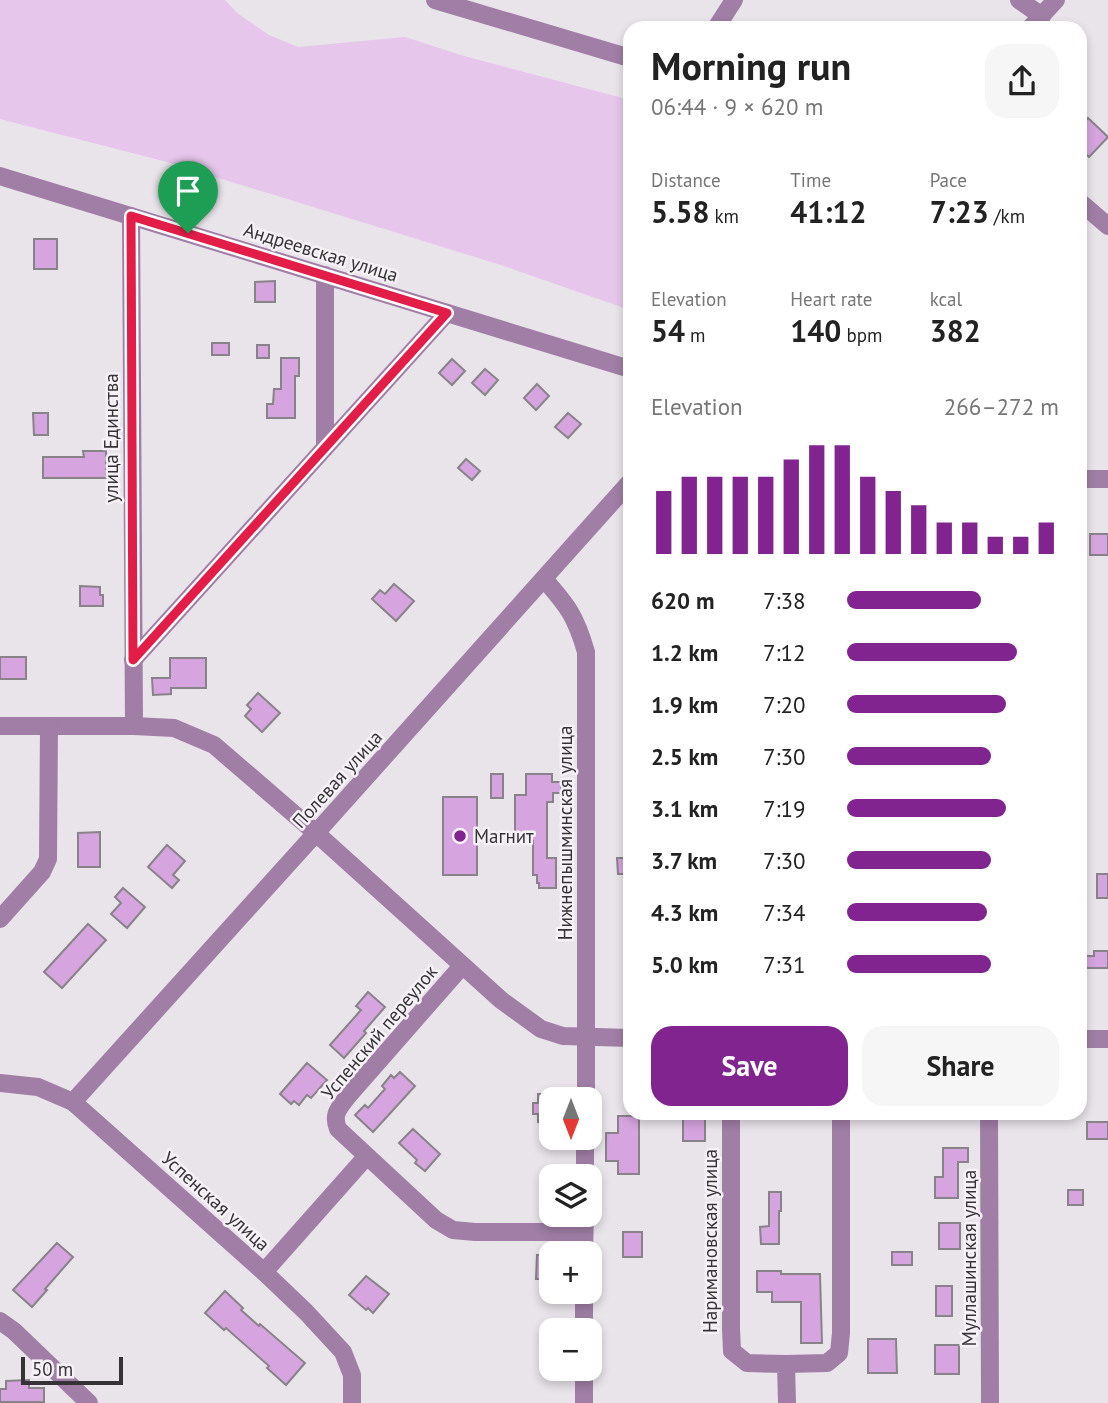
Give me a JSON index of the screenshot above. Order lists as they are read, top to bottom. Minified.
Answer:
{"streets":{"street":["Андреевская улица","улица Единства","Полевая улица","Нижнепышминская улица","Успенский переулок","Успенская улица","Наримановская улица","Муллашинская улица"]},"crossings":[["Андреевская улица","улица Единства"],["Полевая улица","Нижнепышминская улица"],["Полевая улица","Успенская улица"]],"places":["Магнит"],"scale_bar":"50 m","north":"bottom","page":{"heading":["Morning run","06:44 · 9 × 620 m"],"stats":[["Distance","5.58 km"],["Time","41:12"],["Pace","7:23 /km"],["Elevation","54 m"],["Heart rate","140 bpm"],["kcal","382"]],"chart":["Elevation","266–272 m"],"list":[{"name":"620 m","note":"7:38"},{"name":"1.2 km","note":"7:12"},{"name":"1.9 km","note":"7:20"},{"name":"2.5 km","note":"7:30"},{"name":"3.1 km","note":"7:19"},{"name":"3.7 km","note":"7:30"},{"name":"4.3 km","note":"7:34"},{"name":"5.0 km","note":"7:31"}],"buttons":["Save","Share"],"map_buttons":["+","−"],"scale":"50 m"}}
